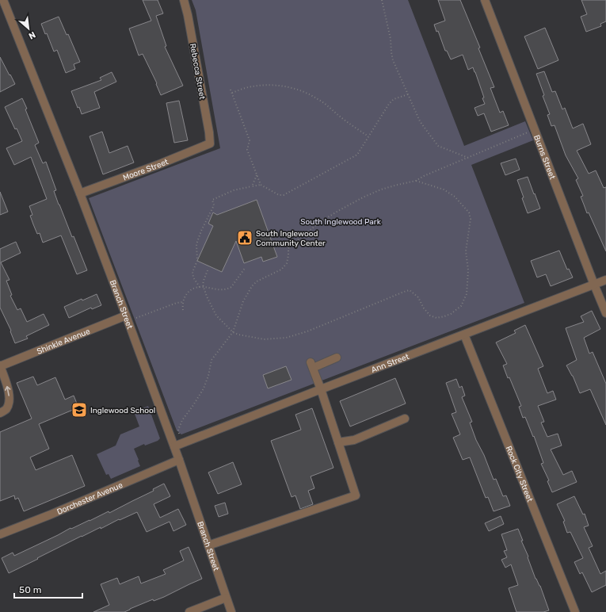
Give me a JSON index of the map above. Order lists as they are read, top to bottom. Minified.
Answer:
{"streets":{"street":["Rebecca Street","Burns Street","Moore Street","Branch Street","Shinkle Avenue","Ann Street","Rock City Street","Dorchester Avenue"]},"crossings":[["Rebecca Street","Moore Street"],["Burns Street","Ann Street"],["Moore Street","Branch Street"],["Branch Street","Shinkle Avenue"],["Branch Street","Ann Street"],["Branch Street","Dorchester Avenue"],["Ann Street","Rock City Street"]],"parks":["South Inglewood Park"],"places":{"public building":["South Inglewood Community Center"],"school or university":["Inglewood School"]},"scale_bar":"50 m","north":"bottom right"}
